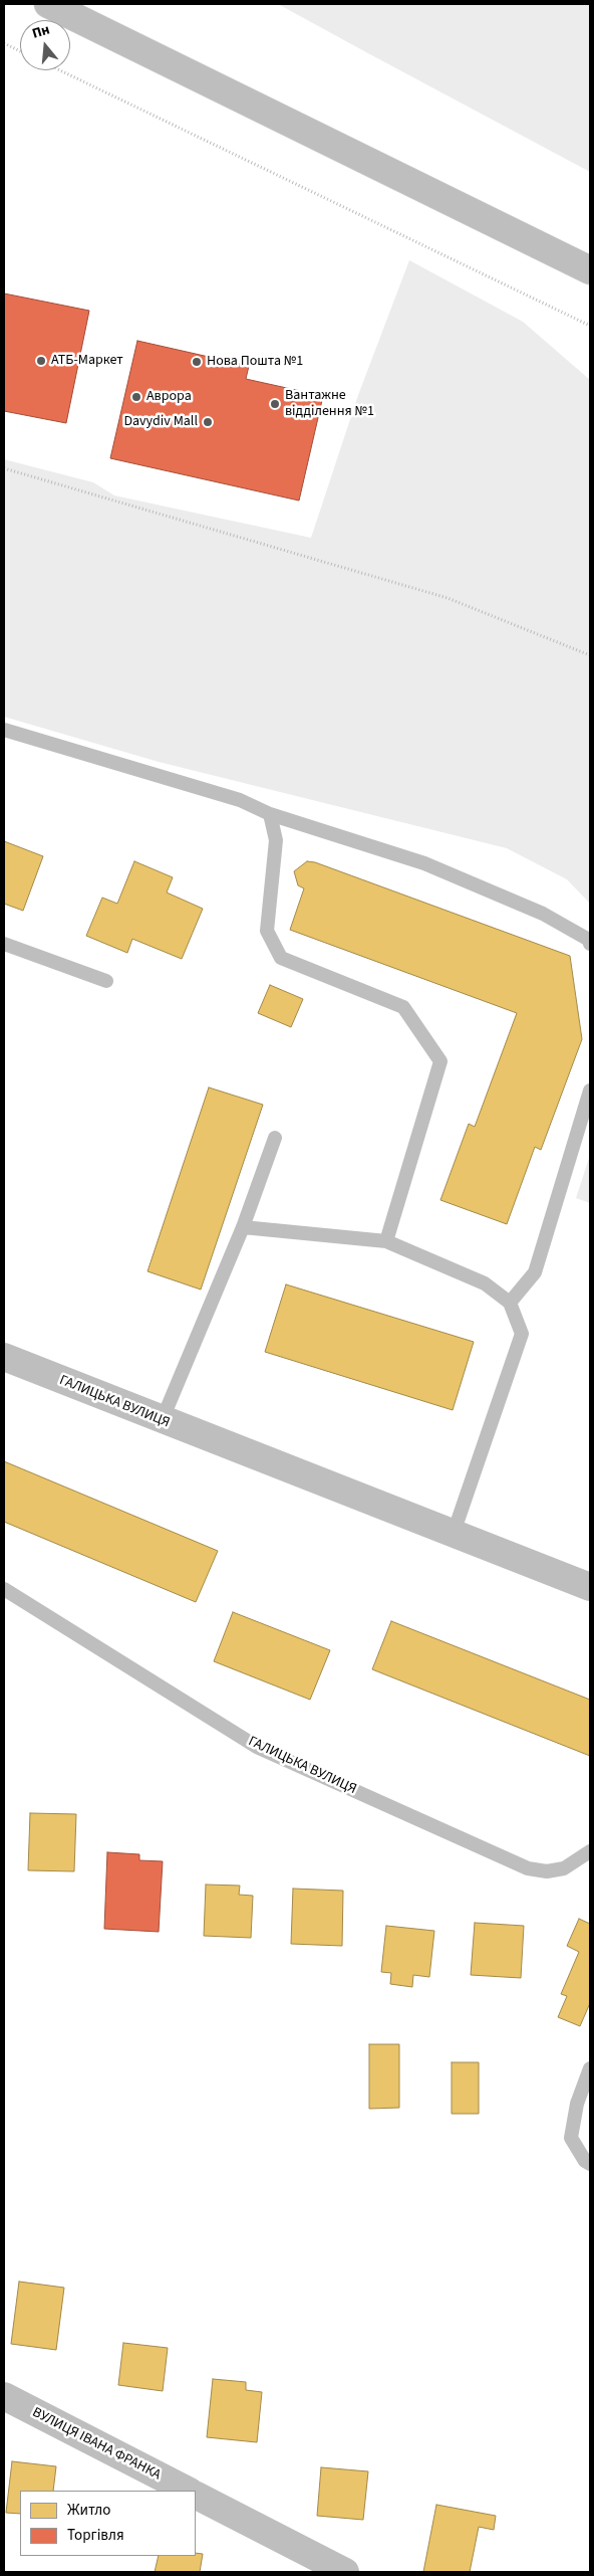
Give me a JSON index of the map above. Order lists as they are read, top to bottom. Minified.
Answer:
{"streets":{"street":["ГАЛИЦЬКА ВУЛИЦЯ","ВУЛИЦЯ ІВАНА ФРАНКА"]},"places":["АТБ-Маркет","Нова Пошта №1","Аврора","Вантажне відділення №1","Davydiv Mall"],"legend":["Житло","Торгівля"],"north":"top"}
